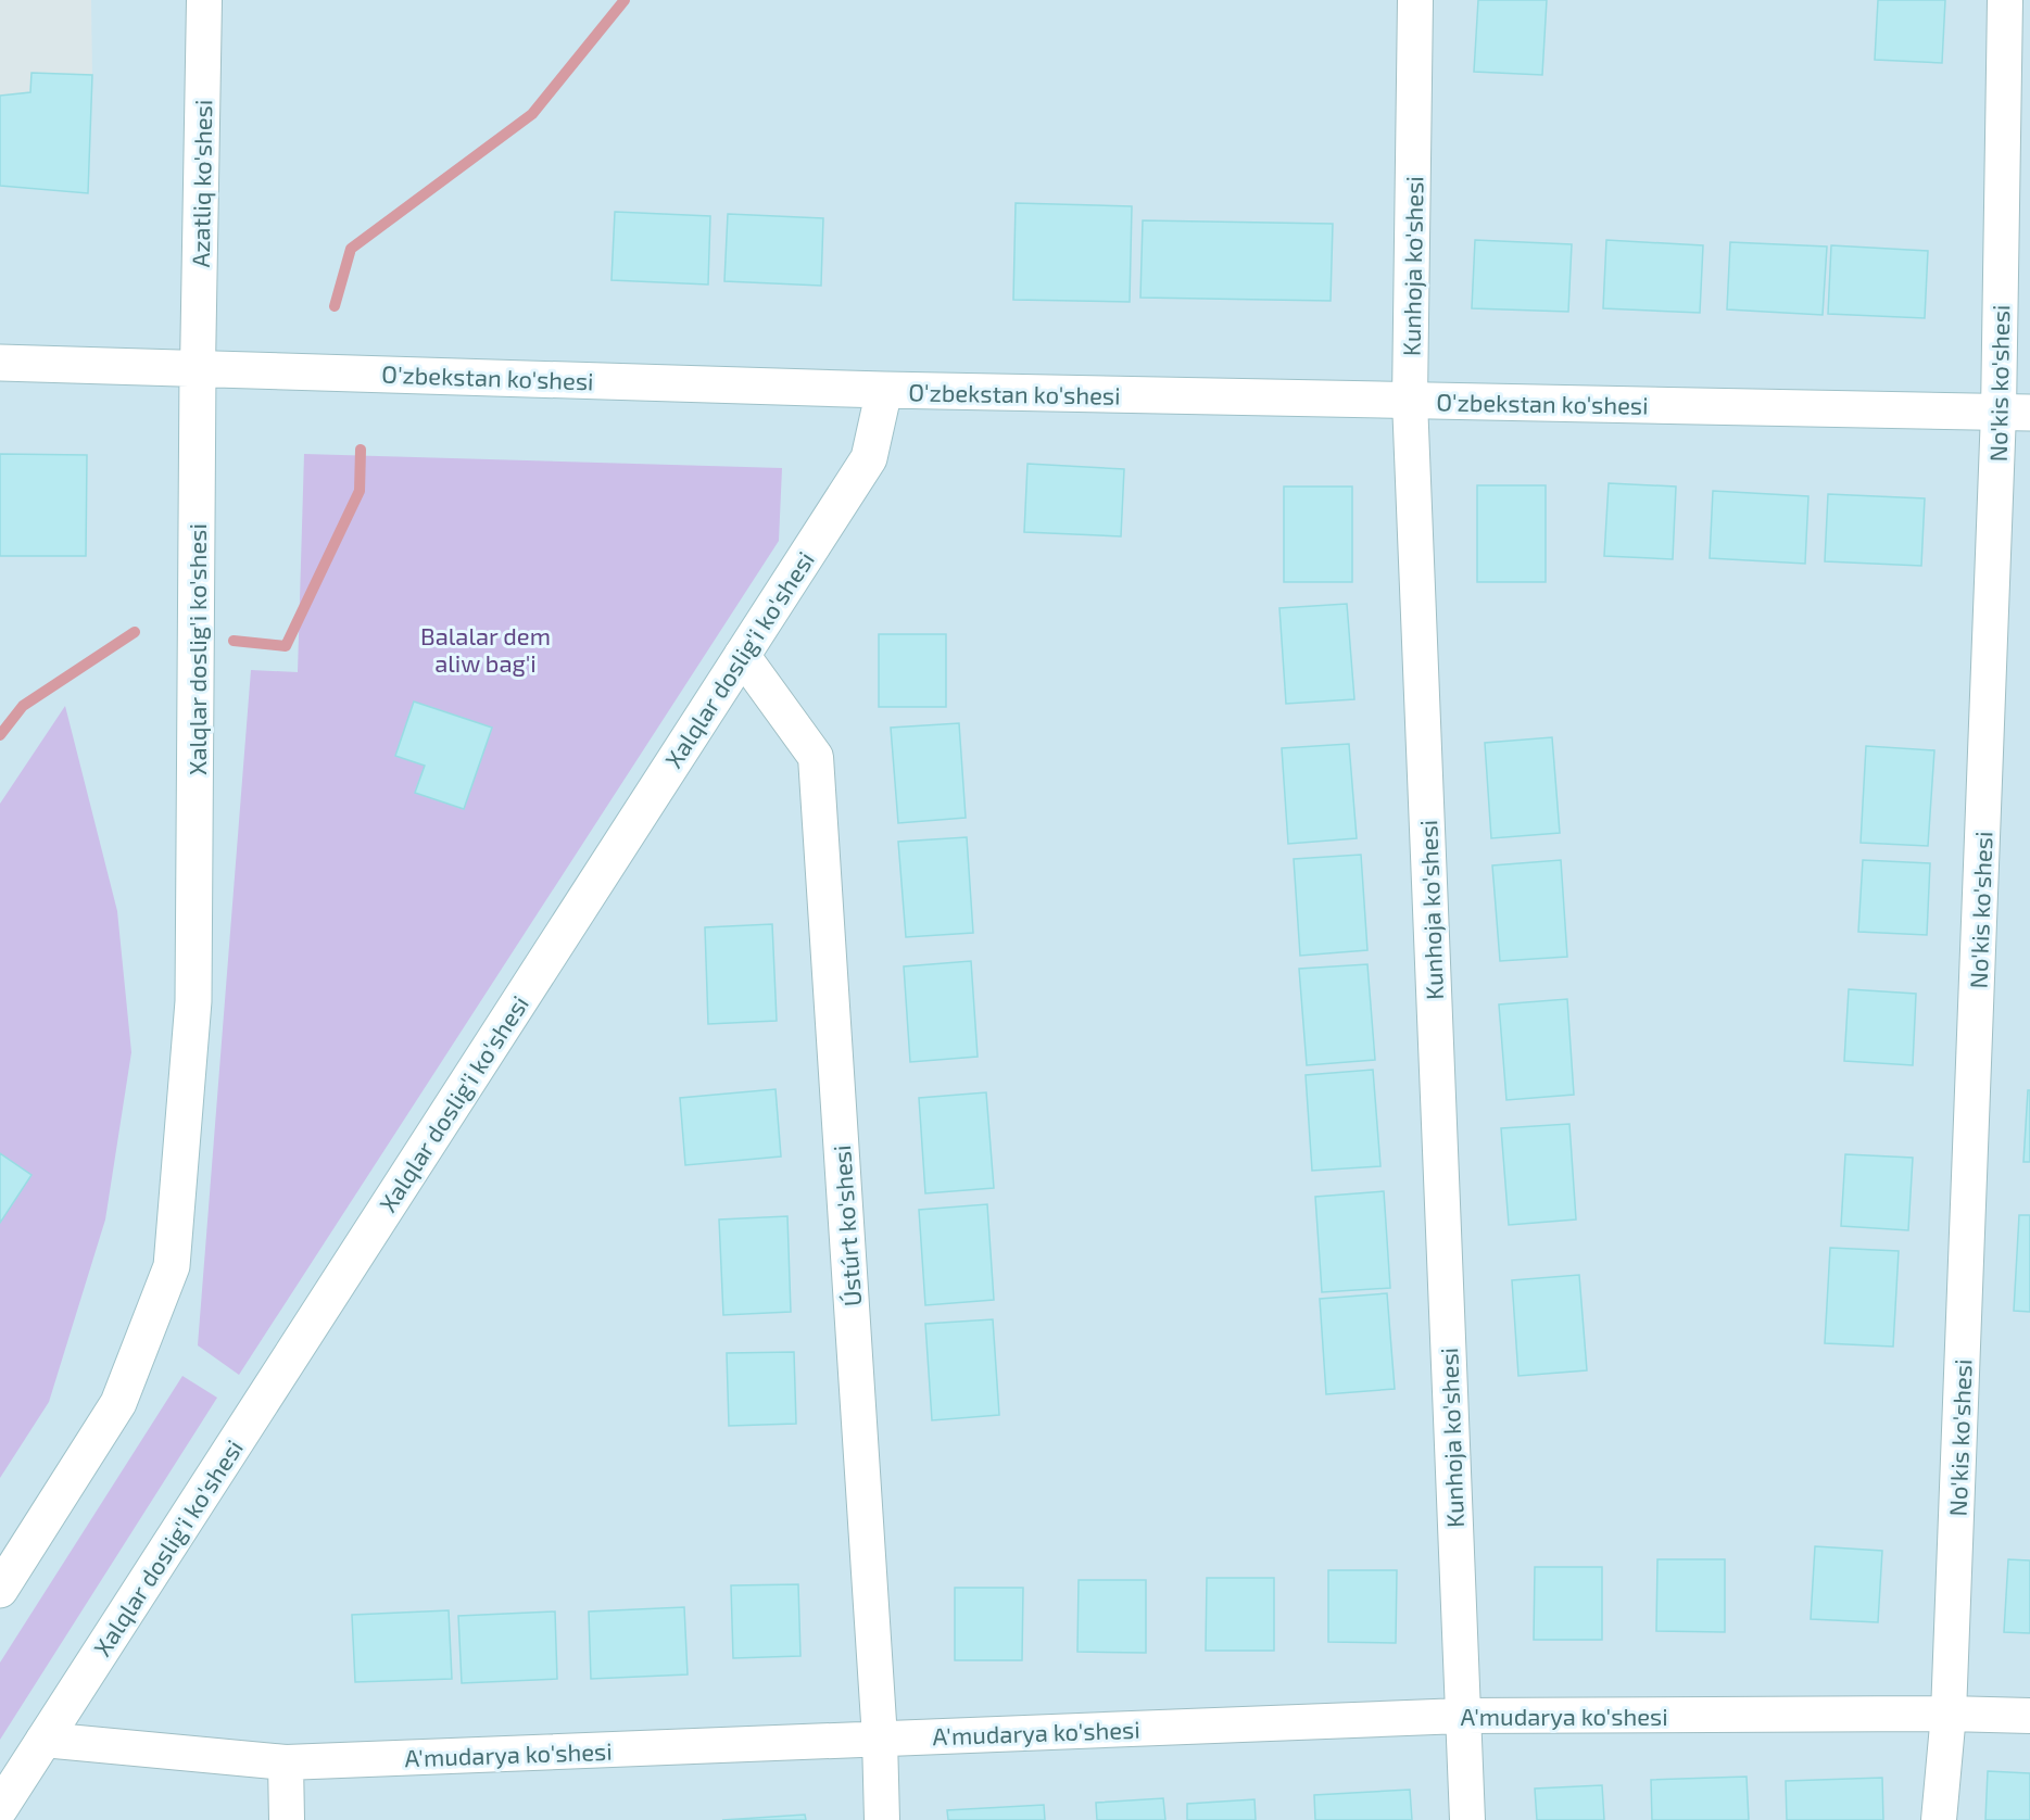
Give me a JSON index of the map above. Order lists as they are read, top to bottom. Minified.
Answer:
{"streets":{"main road":["O'zbekstan ko'shesi","Xalqlar doslig'i ko'shesi"],"street":["Azatliq ko'shesi","Kunhoja ko'shesi","No'kis ko'shesi","Ústúrt ko'shesi","A'mudarya ko'shesi"]},"crossings":[["Azatliq ko'shesi","O'zbekstan ko'shesi"],["Azatliq ko'shesi","Xalqlar doslig'i ko'shesi"],["Kunhoja ko'shesi","O'zbekstan ko'shesi"],["Kunhoja ko'shesi","A'mudarya ko'shesi"],["O'zbekstan ko'shesi","No'kis ko'shesi"],["O'zbekstan ko'shesi","Xalqlar doslig'i ko'shesi"],["No'kis ko'shesi","A'mudarya ko'shesi"],["Xalqlar doslig'i ko'shesi","Ústúrt ko'shesi"],["Xalqlar doslig'i ko'shesi","A'mudarya ko'shesi"],["Ústúrt ko'shesi","A'mudarya ko'shesi"]],"parks":["Balalar dem aliw bag'i"]}
